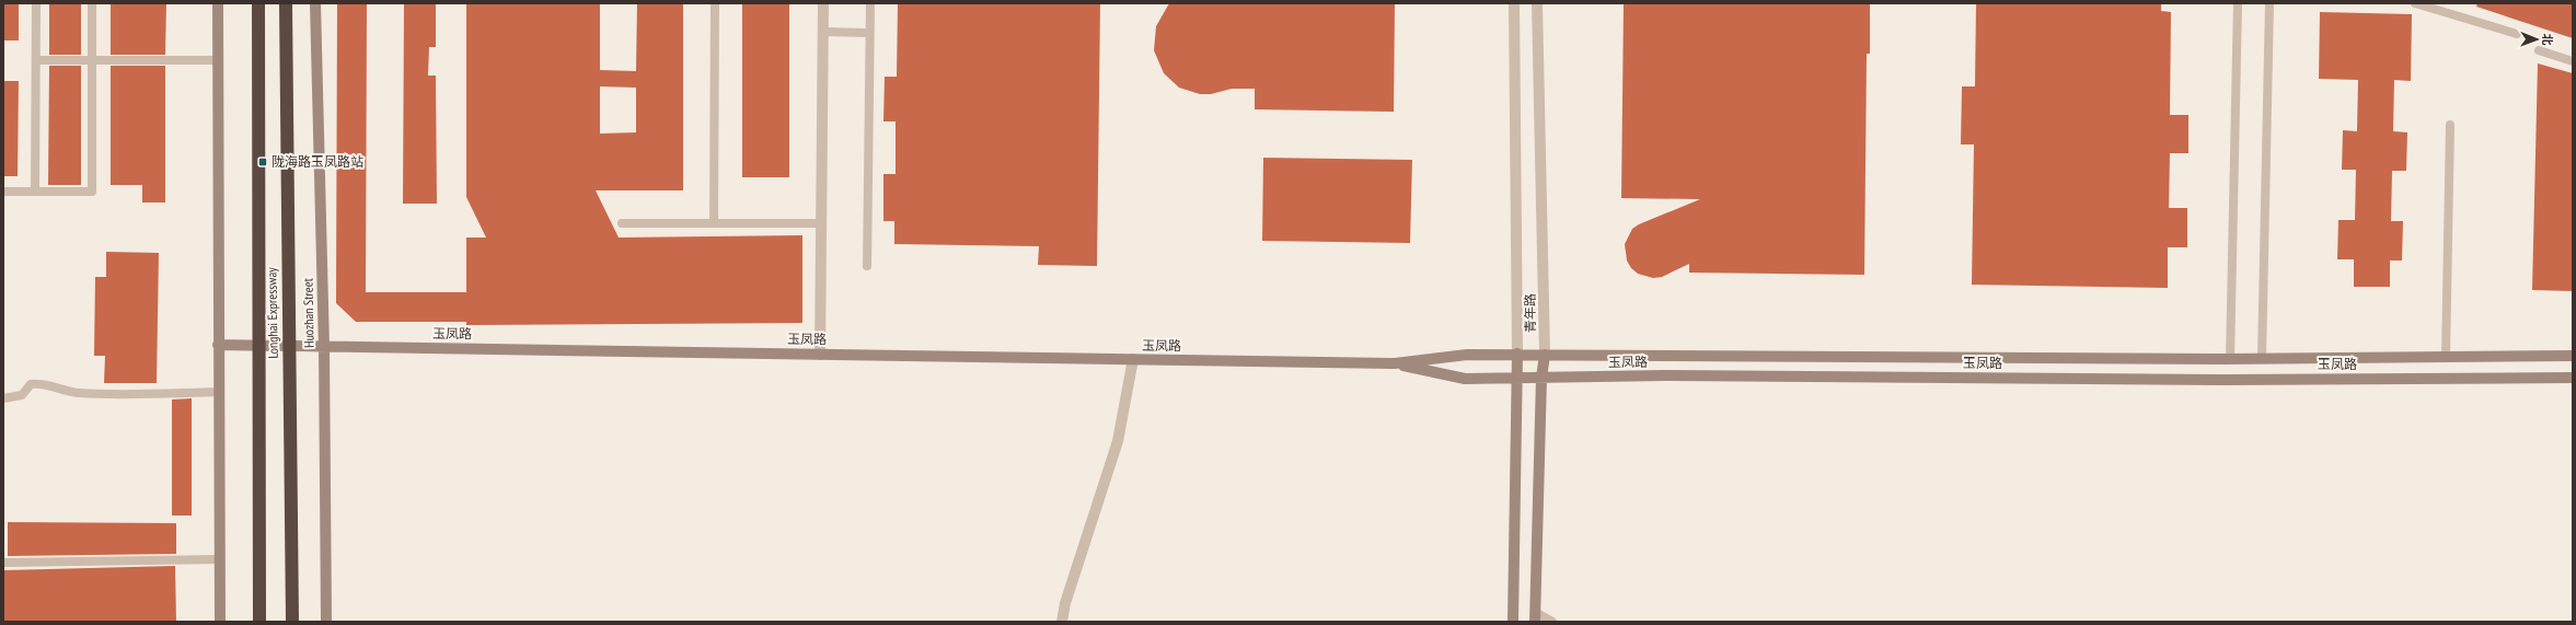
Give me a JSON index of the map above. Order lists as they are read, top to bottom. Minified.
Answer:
{"streets":{"highway":["Longhai Expressway"],"street":["Huozhan Street","青年路","玉凤路"]},"crossings":[["Huozhan Street","玉凤路"],["青年路","玉凤路"]],"places":{"transit":["陇海路玉凤路站"]},"north":"right"}
